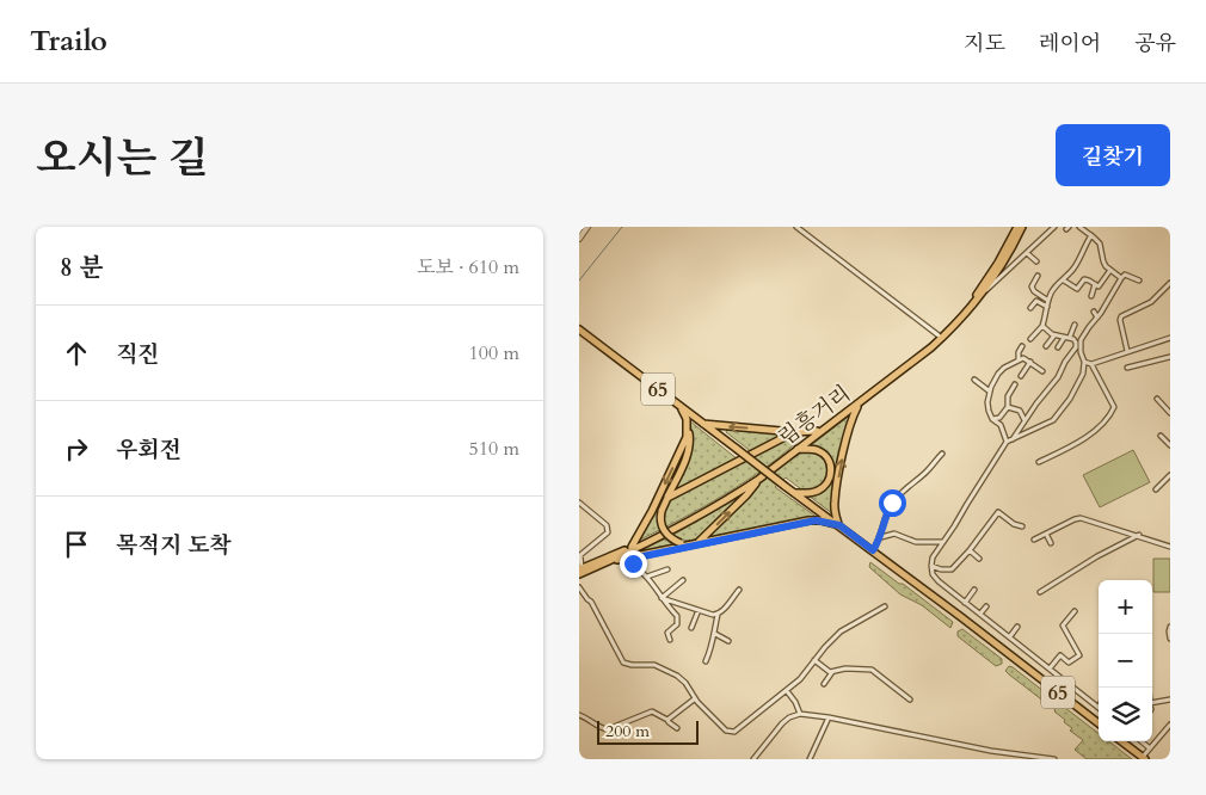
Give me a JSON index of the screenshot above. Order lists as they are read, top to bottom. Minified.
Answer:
{"streets":{"main road":["65","림흥거리"]},"scale_bar":"200 m","page":{"header":"Trailo","nav":["지도","레이어","공유"],"title":"오시는 길","buttons":"길찾기","heading":["8 분","도보 · 610 m"],"list":[["직진","100 m"],["우회전","510 m"],"목적지 도착"],"map_buttons":["+","−"],"scale":"200 m"}}
